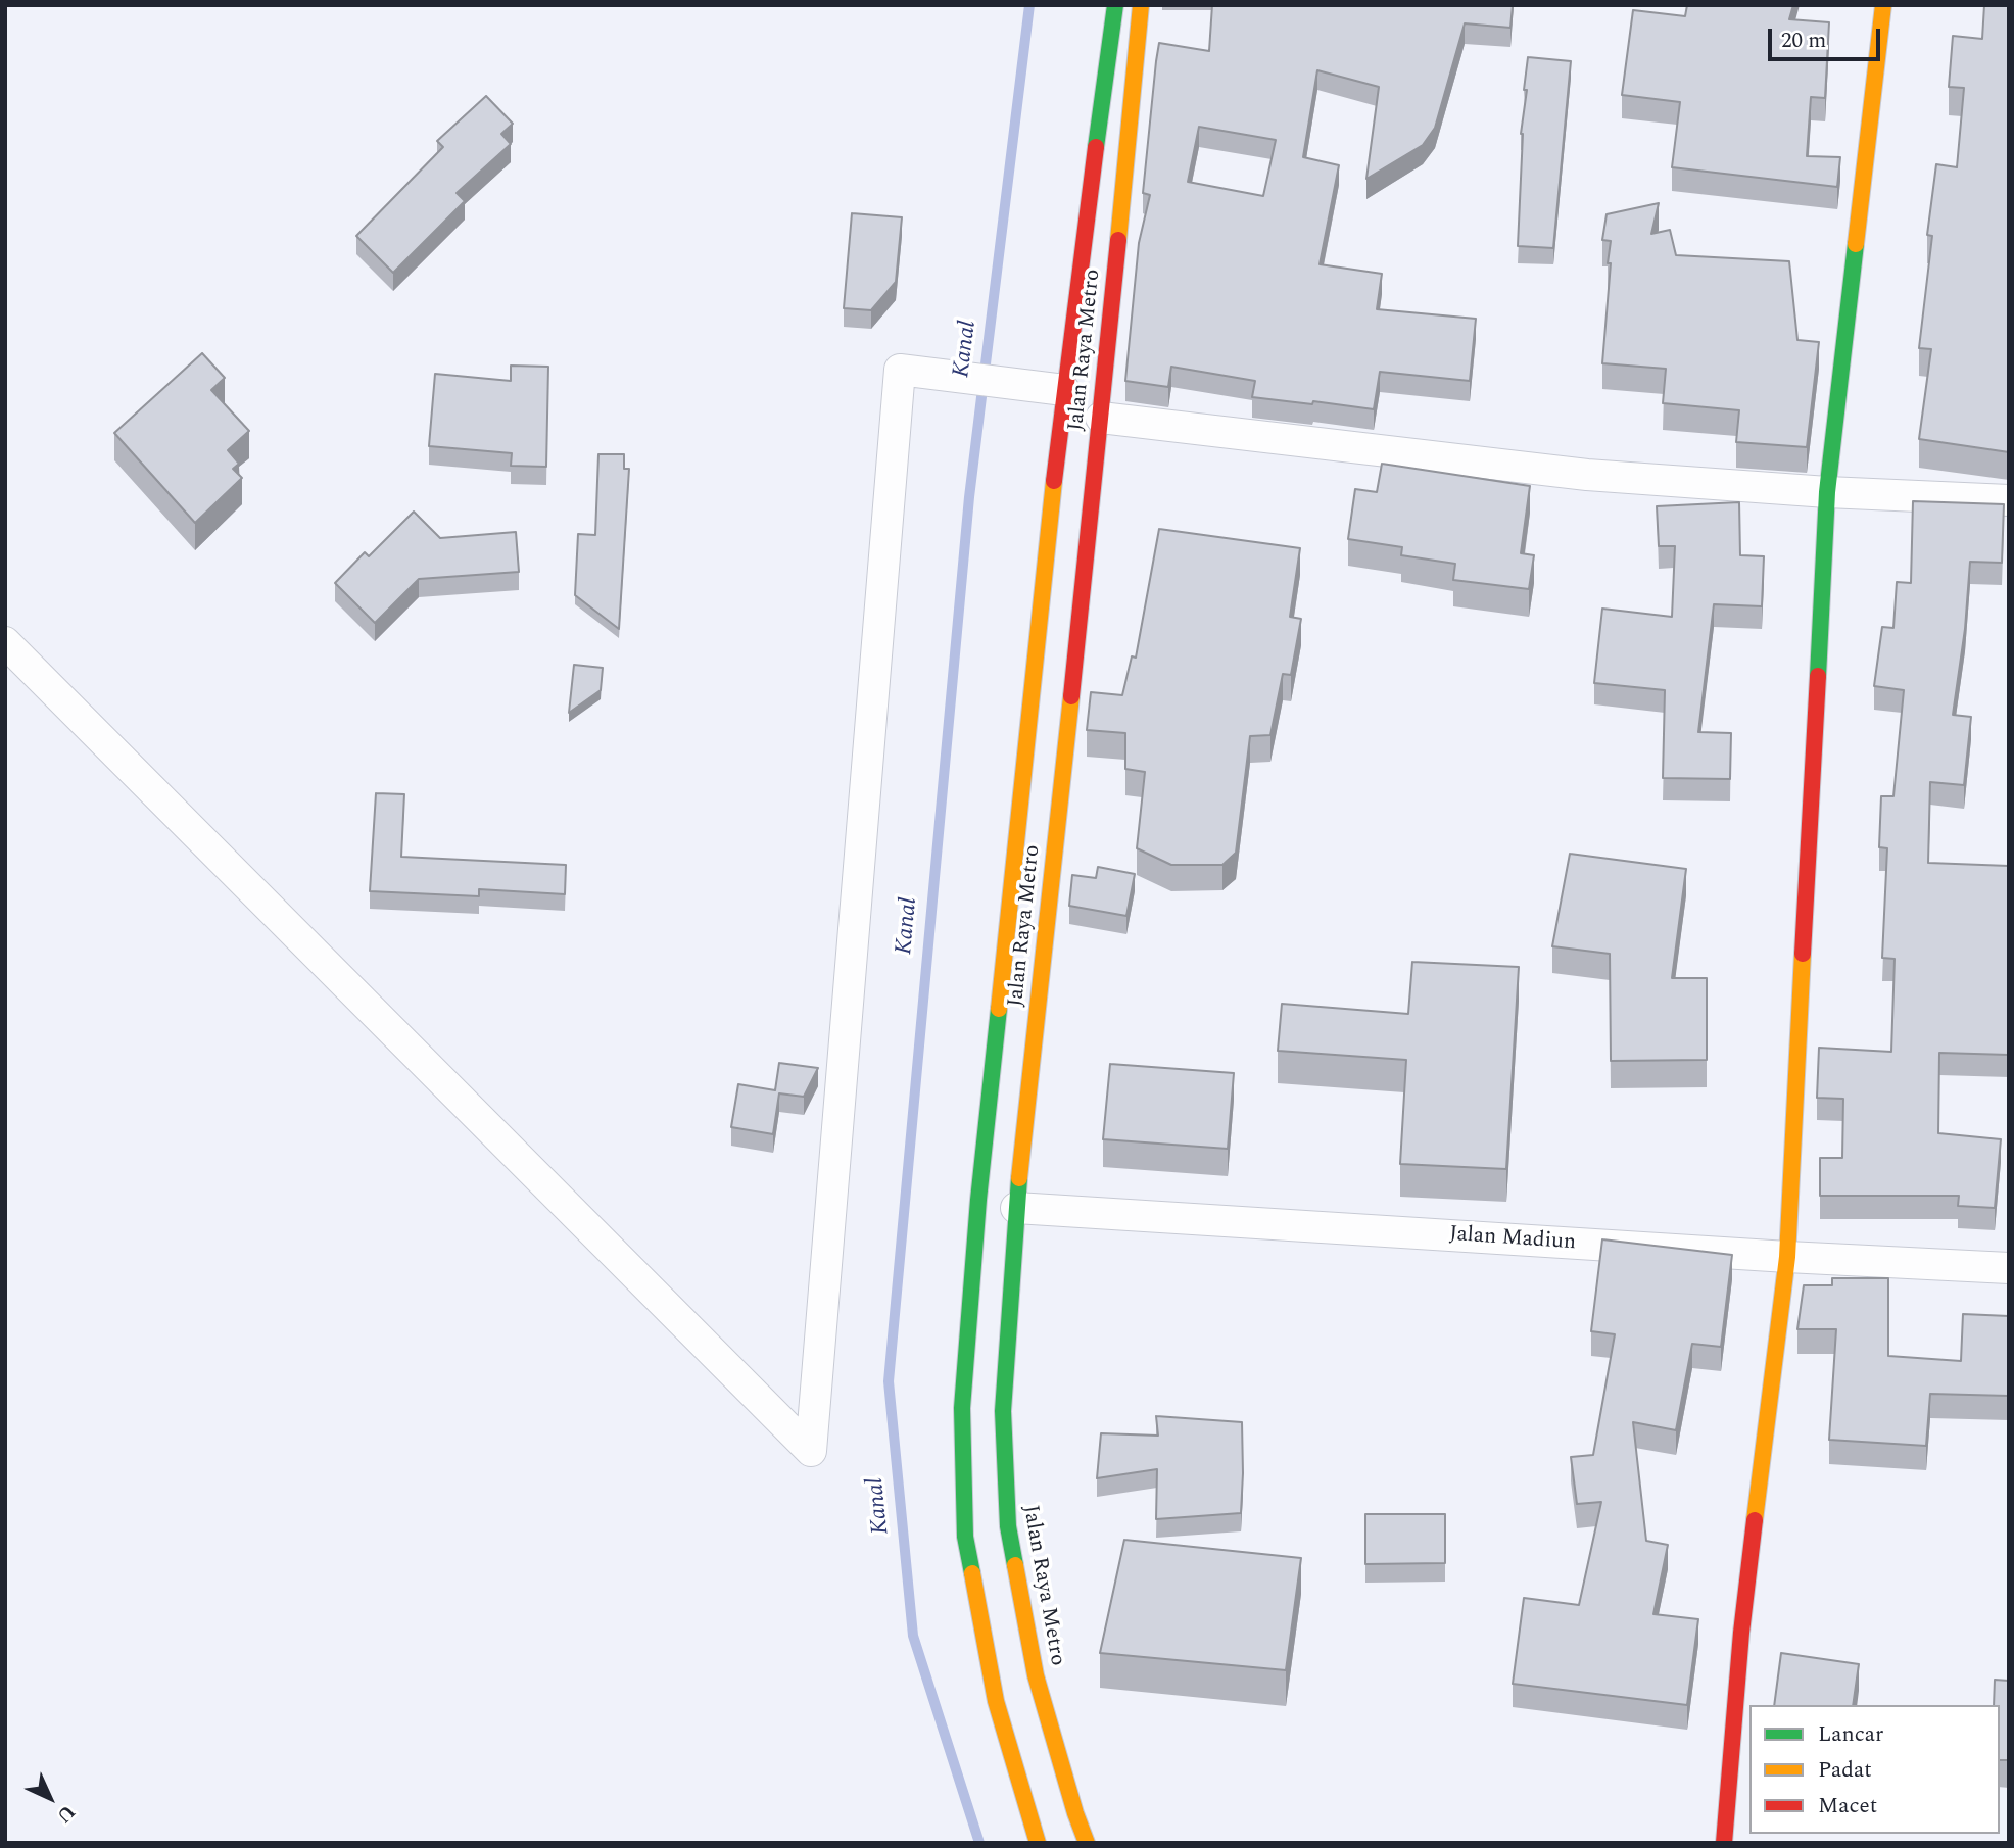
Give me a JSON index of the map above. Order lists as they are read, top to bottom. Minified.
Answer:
{"streets":{"main road":["Jalan Raya Metro"],"street":["Jalan Madiun"]},"crossings":[["Jalan Raya Metro","Jalan Madiun"]],"water":["Kanal"],"legend":["Lancar","Padat","Macet"],"scale_bar":"20 m","north":"bottom right"}
